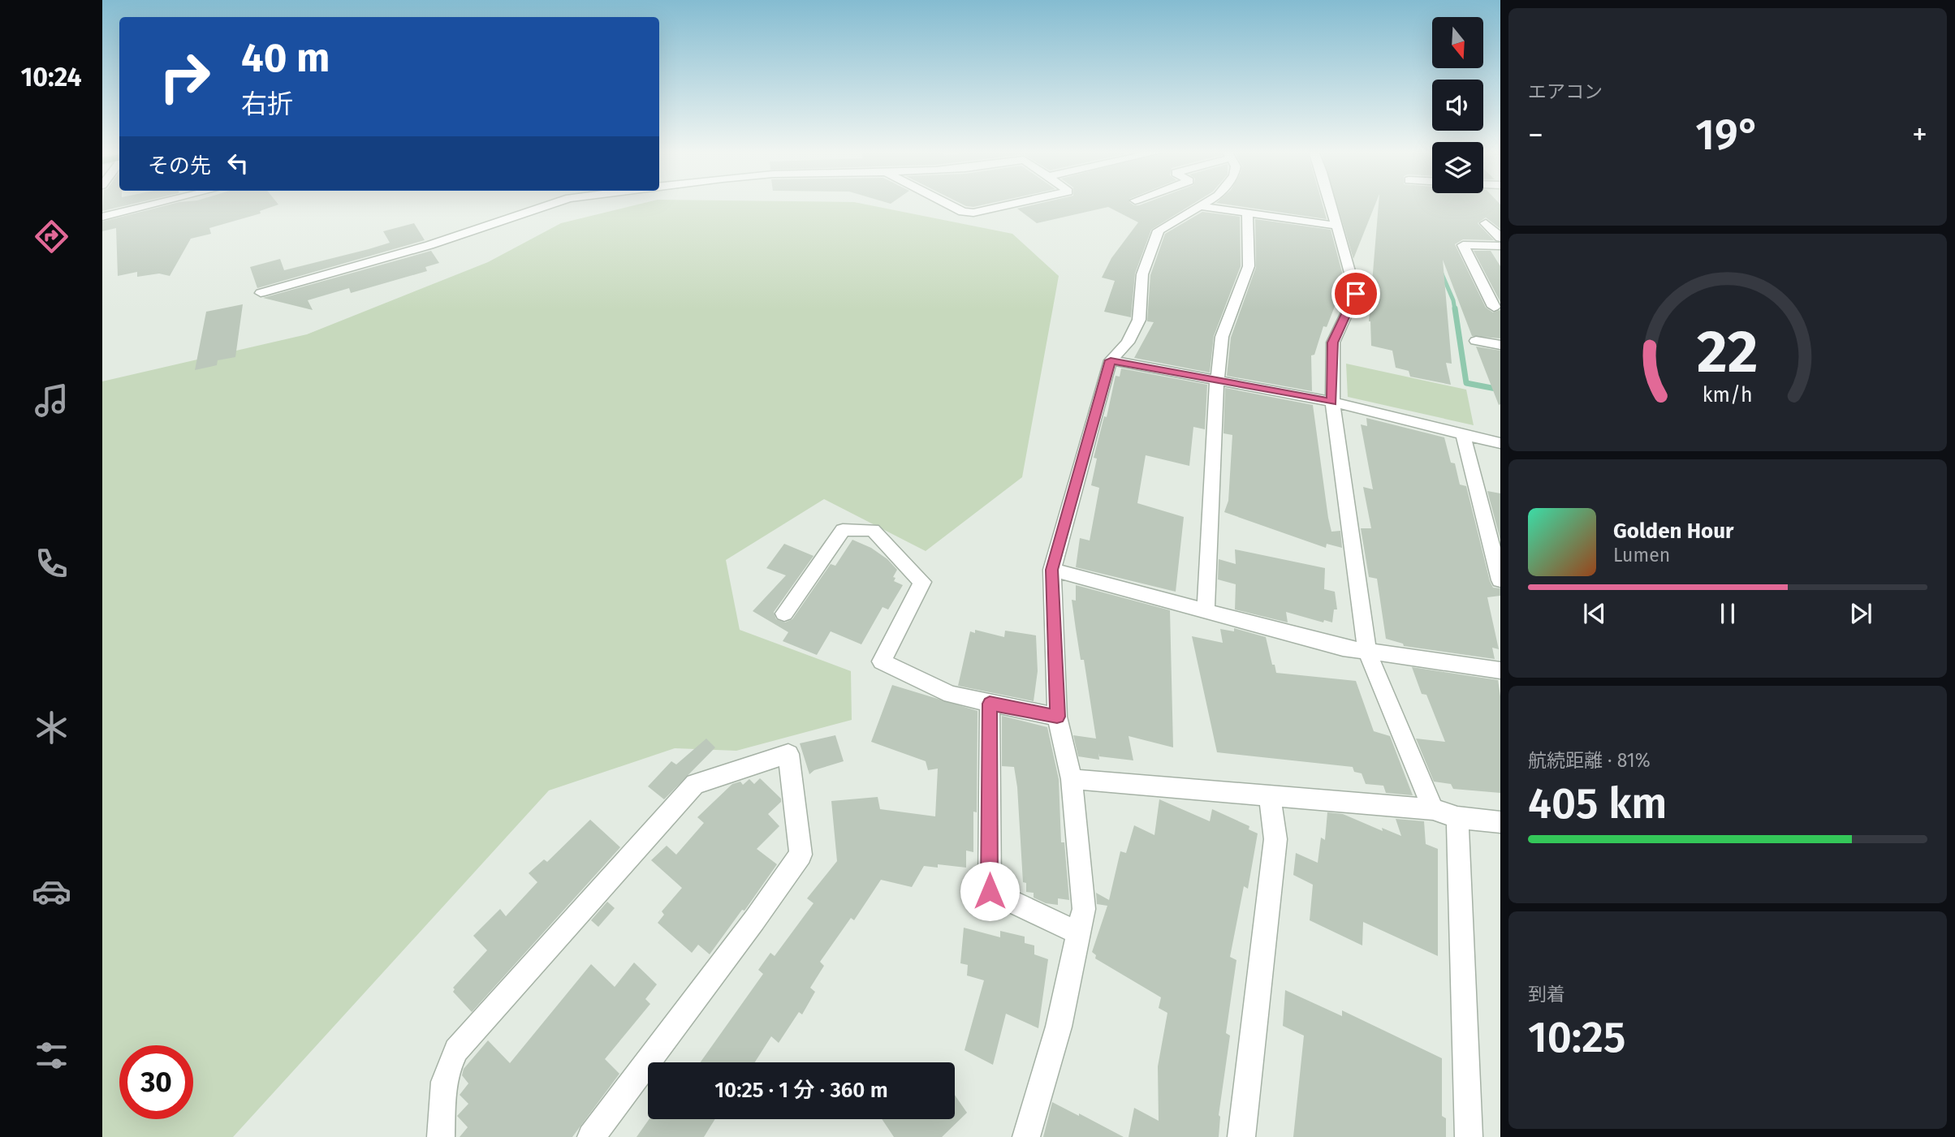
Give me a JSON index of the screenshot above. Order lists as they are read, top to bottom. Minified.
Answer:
{"north":"bottom","page":{"tabs":"10:24","tile":["エアコン",["航続距離 · 81%","405 km"],["到着","10:25"]],"turn":["40 m","右折"],"heat":["−","19°","+"],"then":"その先","song":["Golden Hour","Lumen"],"limit":"30","trip":"10:25 · 1 分 · 360 m","gauge":["22","km/h"]}}
